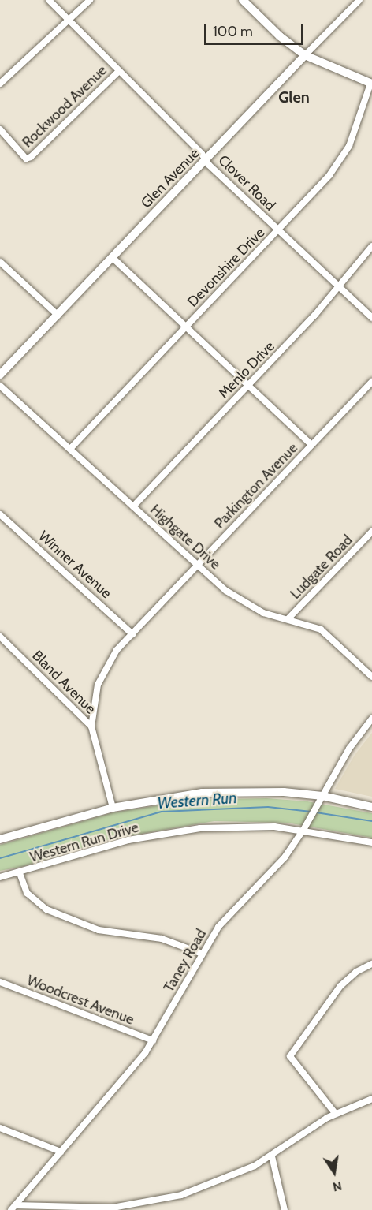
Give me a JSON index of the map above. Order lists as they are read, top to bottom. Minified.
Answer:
{"streets":{"main road":["Glen Avenue"],"street":["Rockwood Avenue","Clover Road","Devonshire Drive","Menlo Drive","Parkington Avenue","Highgate Drive","Winner Avenue","Ludgate Road","Bland Avenue","Western Run Drive","Taney Road","Woodcrest Avenue"]},"crossings":[["Rockwood Avenue","Clover Road"],["Glen Avenue","Clover Road"],["Clover Road","Devonshire Drive"],["Clover Road","Menlo Drive"],["Devonshire Drive","Highgate Drive"],["Menlo Drive","Highgate Drive"],["Parkington Avenue","Highgate Drive"],["Parkington Avenue","Winner Avenue"],["Parkington Avenue","Bland Avenue"],["Highgate Drive","Ludgate Road"],["Western Run Drive","Taney Road"],["Taney Road","Woodcrest Avenue"]],"districts":["Glen"],"water":["Western Run"],"scale_bar":"100 m","north":"bottom"}
